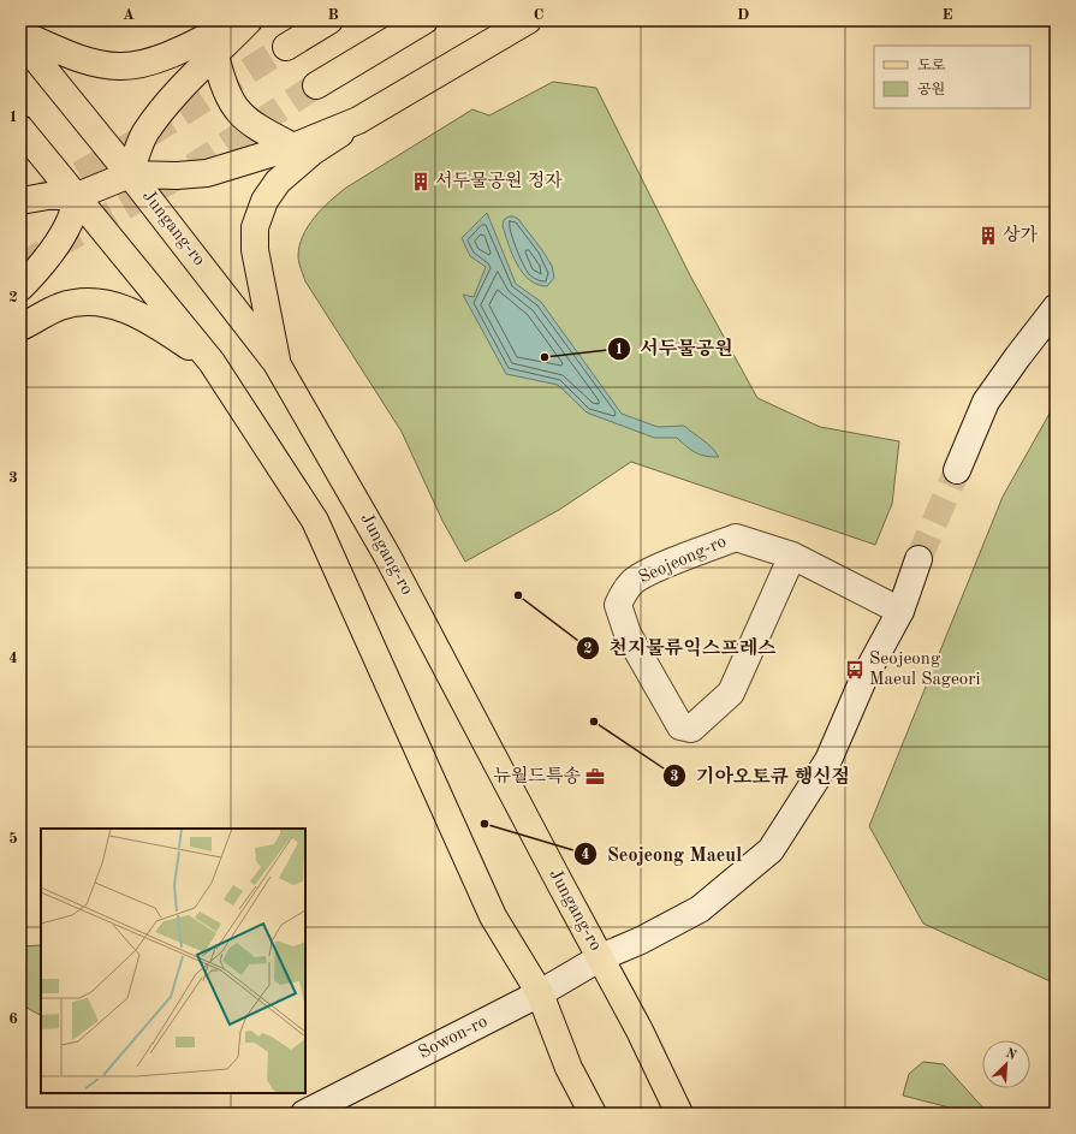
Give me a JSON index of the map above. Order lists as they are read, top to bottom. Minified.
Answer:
{"streets":{"main road":["Jungang-ro","Seojeong-ro","Sowon-ro"]},"crossings":[["Jungang-ro","Sowon-ro"]],"places":{"building":["서두물공원 정자","상가"],"other":["서두물공원","천지물류익스프레스","기아오토큐 행신점","Seojeong Maeul"],"bus stop":["Seojeong Maeul Sageori"],"office":["뉴월드특송"]},"legend":["도로","공원"],"north":"top right","grid":{"columns":["A","B","C","D","E"],"rows":["1","2","3","4","5","6"]}}
